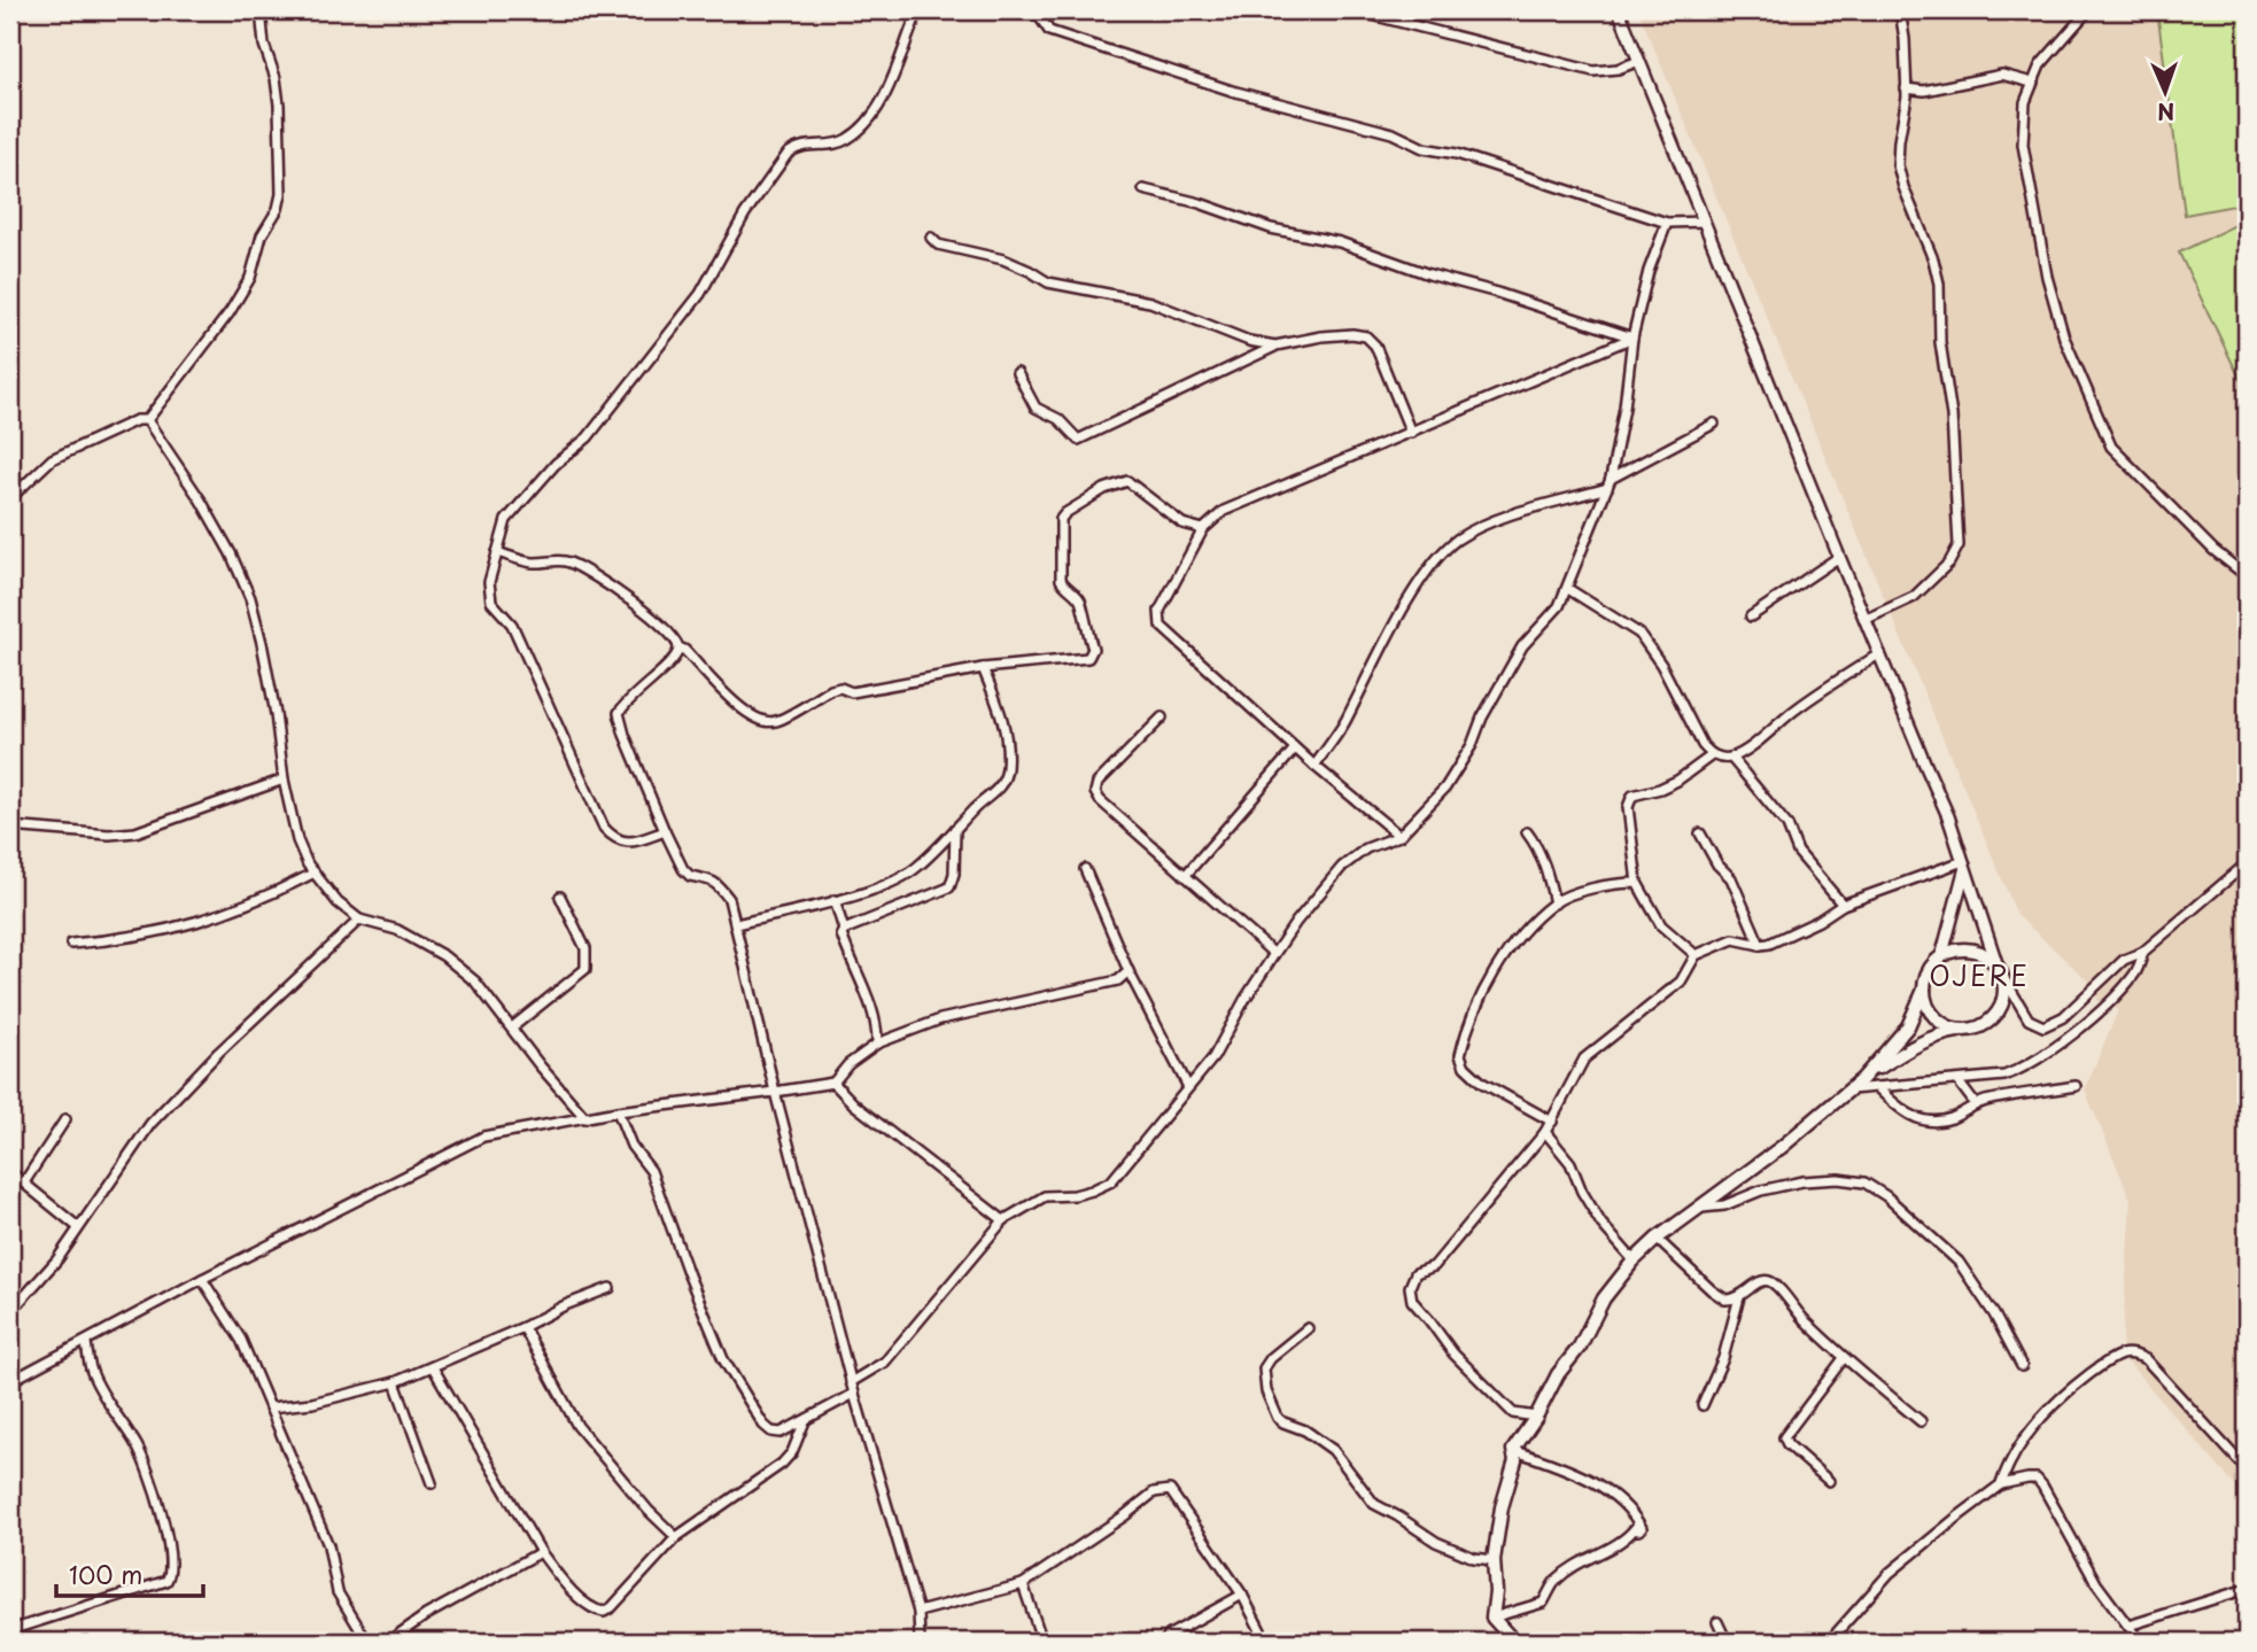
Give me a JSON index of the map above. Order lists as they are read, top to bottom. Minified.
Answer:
{"districts":["OJERE"],"scale_bar":"100 m","north":"bottom"}
